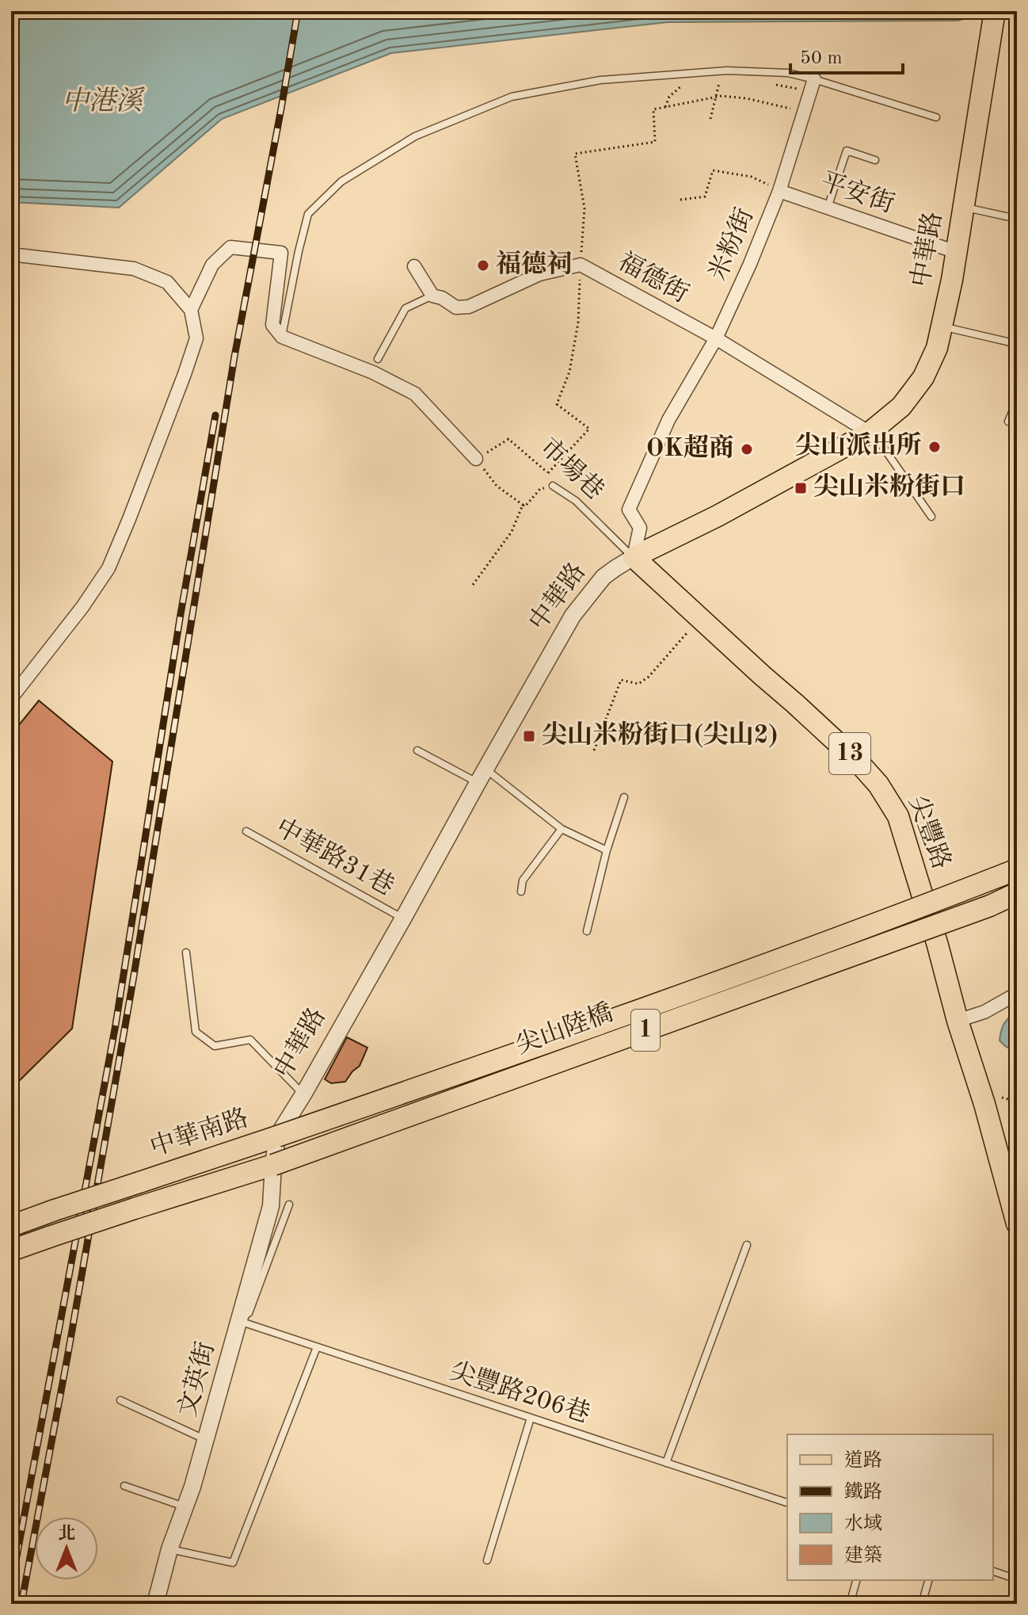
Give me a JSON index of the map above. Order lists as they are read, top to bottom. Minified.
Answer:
{"streets":{"main road":["中華路","13","尖豐路","尖山陸橋","1","中華南路"],"street":["平安街","米粉街","福德街","文英街"],"lane":["市場巷","中華路31巷","尖豐路206巷"]},"crossings":[["平安街","米粉街"],["平安街","中華路"],["米粉街","中華路"],["米粉街","福德街"],["米粉街","市場巷"],["米粉街","尖豐路"],["中華路","福德街"],["中華路","市場巷"],["中華路","尖豐路"],["中華路","中華路31巷"],["中華路","尖山陸橋"],["中華路","中華南路"],["中華路","文英街"],["福德街","市場巷"],["市場巷","尖豐路"],["尖山陸橋","中華南路"],["尖山陸橋","文英街"],["中華南路","文英街"],["文英街","尖豐路206巷"]],"water":["中港溪"],"places":{"other":["福德祠","尖山派出所","OK超商"],"transit":["尖山米粉街口","尖山米粉街口(尖山2)"]},"legend":["道路","鐵路","水域","建築"],"scale_bar":"50 m","north":"top"}
